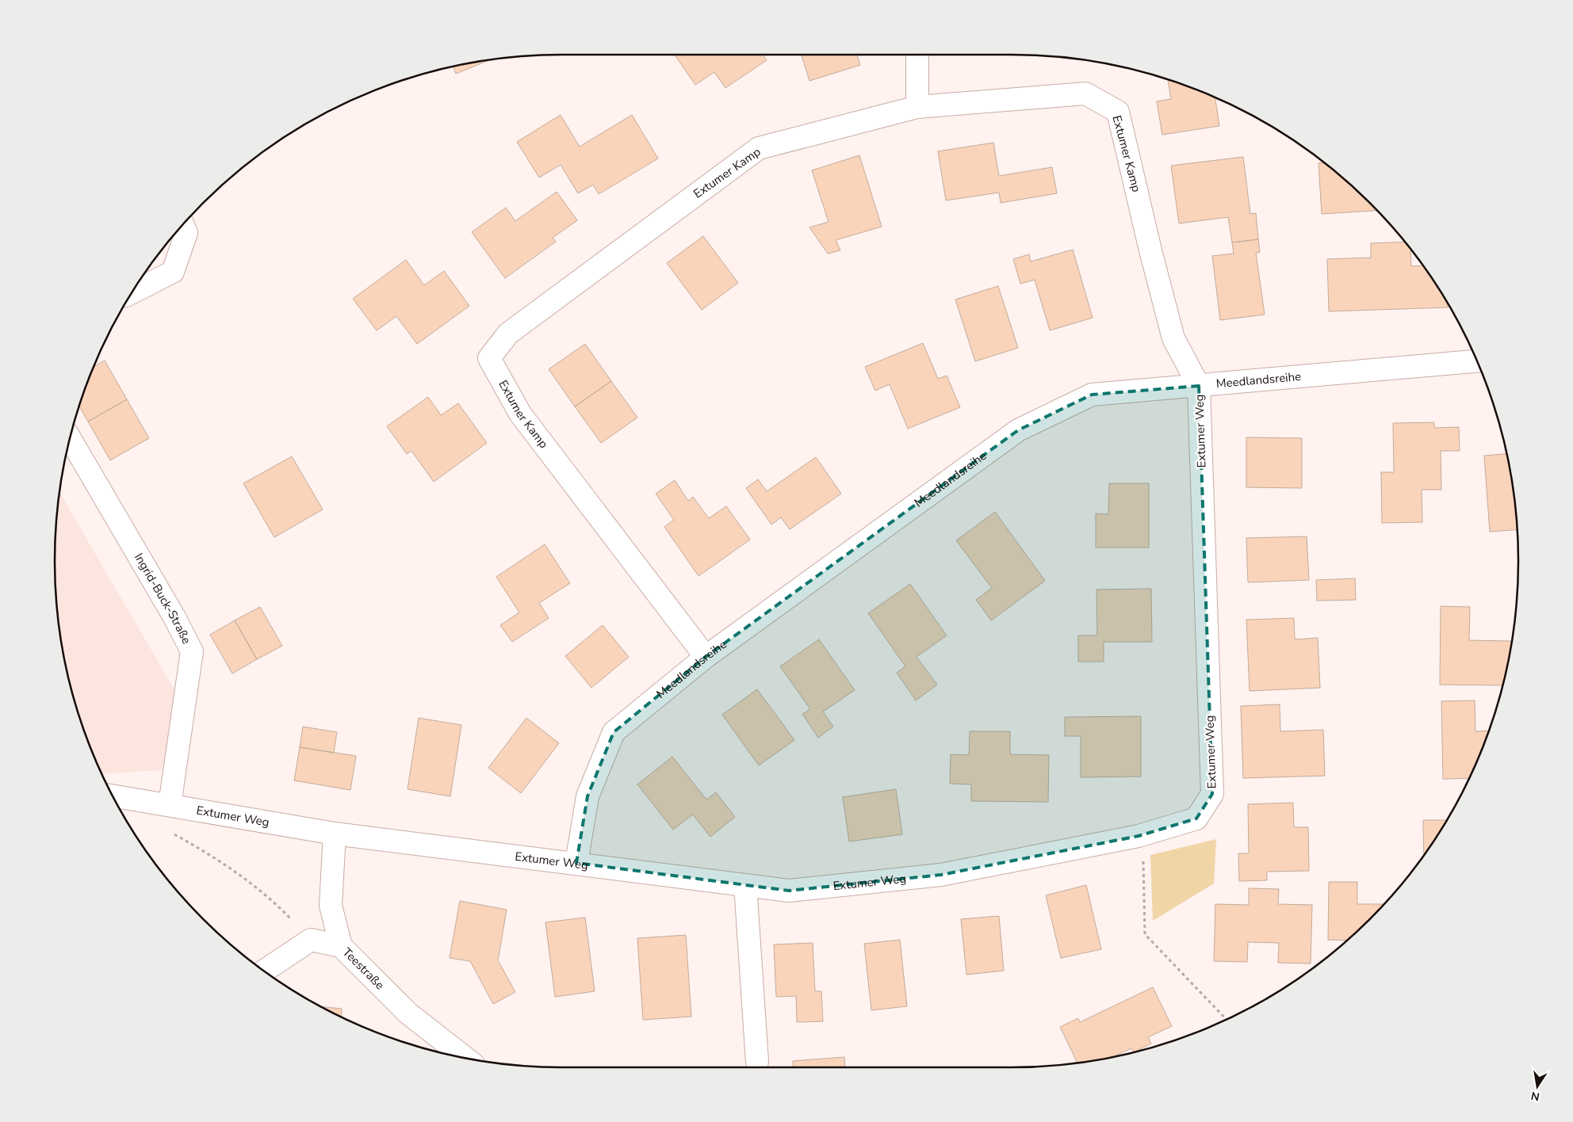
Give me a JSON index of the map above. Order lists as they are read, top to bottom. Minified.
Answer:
{"streets":{"street":["Extumer Kamp","Meedlandsreihe","Extumer Weg","Ingrid-Buck-Straße","Teestraße"]},"crossings":[["Extumer Kamp","Meedlandsreihe"],["Extumer Kamp","Extumer Weg"],["Meedlandsreihe","Extumer Weg"],["Extumer Weg","Ingrid-Buck-Straße"],["Extumer Weg","Teestraße"]],"north":"bottom"}
